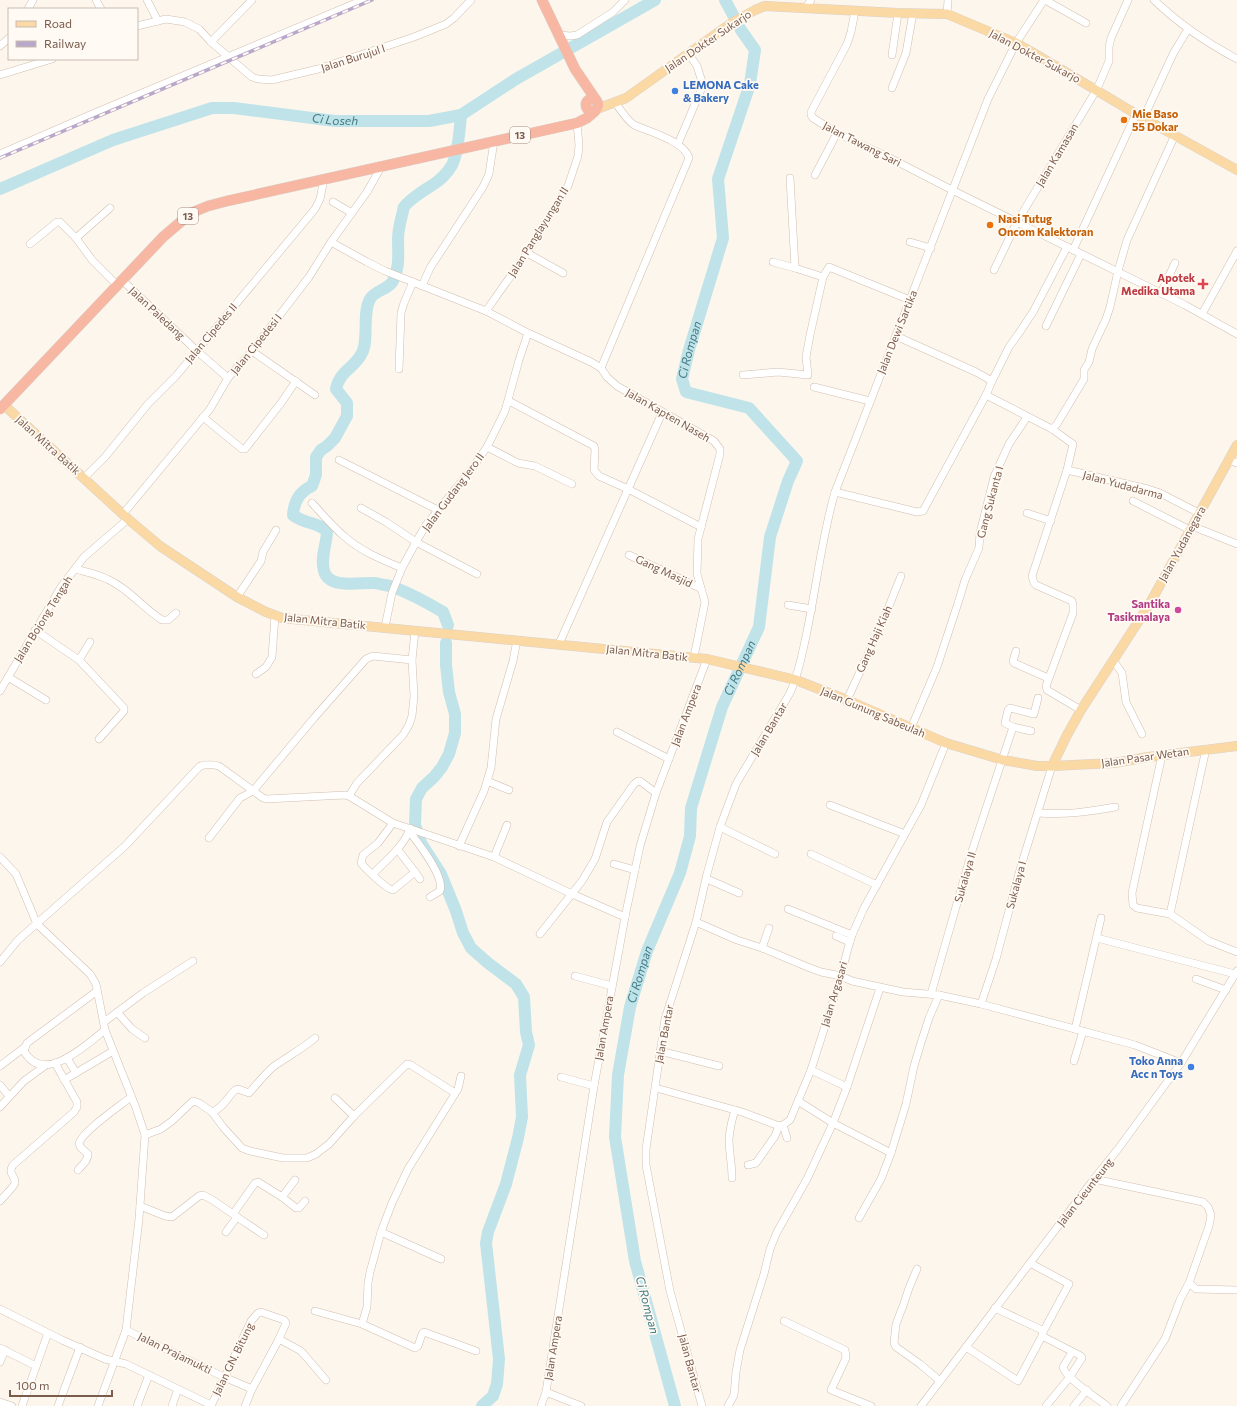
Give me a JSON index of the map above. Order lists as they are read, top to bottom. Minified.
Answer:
{"streets":{"highway":["13"],"main road":["Jalan Dokter Sukarjo","Jalan Mitra Batik","Jalan Yudanegara","Jalan Gunung Sabeulah","Jalan Pasar Wetan"],"street":["Jalan Burujul I","Jalan Tawang Sari","Jalan Kamasan","Jalan Panglayungan II","Jalan Paledang","Jalan Dewi Sartika","Jalan Cipedes II","Jalan Cipedesi I","Jalan Kapten Naseh","Jalan Yudadarma","Jalan Gudang Jero II","Gang Sukanta I","Gang Masjid","Jalan Bojong Tengah","Gang Haji Kiah","Jalan Ampera","Jalan Bantar","Sukalaya II","Sukalaya I","Jalan Argasari","Jalan Cieunteung","Jalan Prajamukti","Jalan GN. Bitung"]},"crossings":[["Jalan Dokter Sukarjo","Jalan Tawang Sari"],["Jalan Dokter Sukarjo","Jalan Kamasan"],["Jalan Dokter Sukarjo","Jalan Dewi Sartika"],["13","Jalan Panglayungan II"],["13","Jalan Paledang"],["13","Jalan Cipedes II"],["13","Jalan Cipedesi I"],["13","Jalan Mitra Batik"],["Jalan Tawang Sari","Jalan Kamasan"],["Jalan Tawang Sari","Jalan Dewi Sartika"],["Jalan Panglayungan II","Jalan Kapten Naseh"],["Jalan Paledang","Jalan Cipedes II"],["Jalan Paledang","Jalan Cipedesi I"],["Jalan Dewi Sartika","Jalan Gunung Sabeulah"],["Jalan Dewi Sartika","Jalan Bantar"],["Jalan Cipedes II","Jalan Mitra Batik"],["Jalan Cipedesi I","Jalan Kapten Naseh"],["Jalan Cipedesi I","Jalan Mitra Batik"],["Jalan Cipedesi I","Jalan Bojong Tengah"],["Jalan Kapten Naseh","Jalan Mitra Batik"],["Jalan Kapten Naseh","Jalan Gudang Jero II"],["Jalan Kapten Naseh","Gang Masjid"],["Jalan Kapten Naseh","Jalan Gunung Sabeulah"],["Jalan Mitra Batik","Jalan Gudang Jero II"],["Jalan Mitra Batik","Jalan Bojong Tengah"],["Jalan Mitra Batik","Jalan Gunung Sabeulah"],["Jalan Yudadarma","Jalan Yudanegara"],["Gang Sukanta I","Jalan Gunung Sabeulah"],["Jalan Yudanegara","Jalan Gunung Sabeulah"],["Jalan Yudanegara","Jalan Pasar Wetan"],["Jalan Yudanegara","Sukalaya I"],["Gang Haji Kiah","Jalan Gunung Sabeulah"],["Jalan Gunung Sabeulah","Jalan Ampera"],["Jalan Gunung Sabeulah","Jalan Bantar"],["Jalan Gunung Sabeulah","Jalan Pasar Wetan"],["Jalan Gunung Sabeulah","Sukalaya II"],["Jalan Gunung Sabeulah","Sukalaya I"],["Jalan Gunung Sabeulah","Jalan Argasari"],["Jalan Pasar Wetan","Sukalaya I"],["Jalan Prajamukti","Jalan GN. Bitung"]],"water":["Ci Loseh","Ci Rompan"],"places":{"other":["LEMONA Cake & Bakery","Mie Baso 55 Dokar","Nasi Tutug Oncom Kalektoran","Santika Tasikmalaya","Toko Anna Acc n Toys"],"health":["Apotek Medika Utama"]},"legend":["Road","Railway"],"scale_bar":"100 m"}
